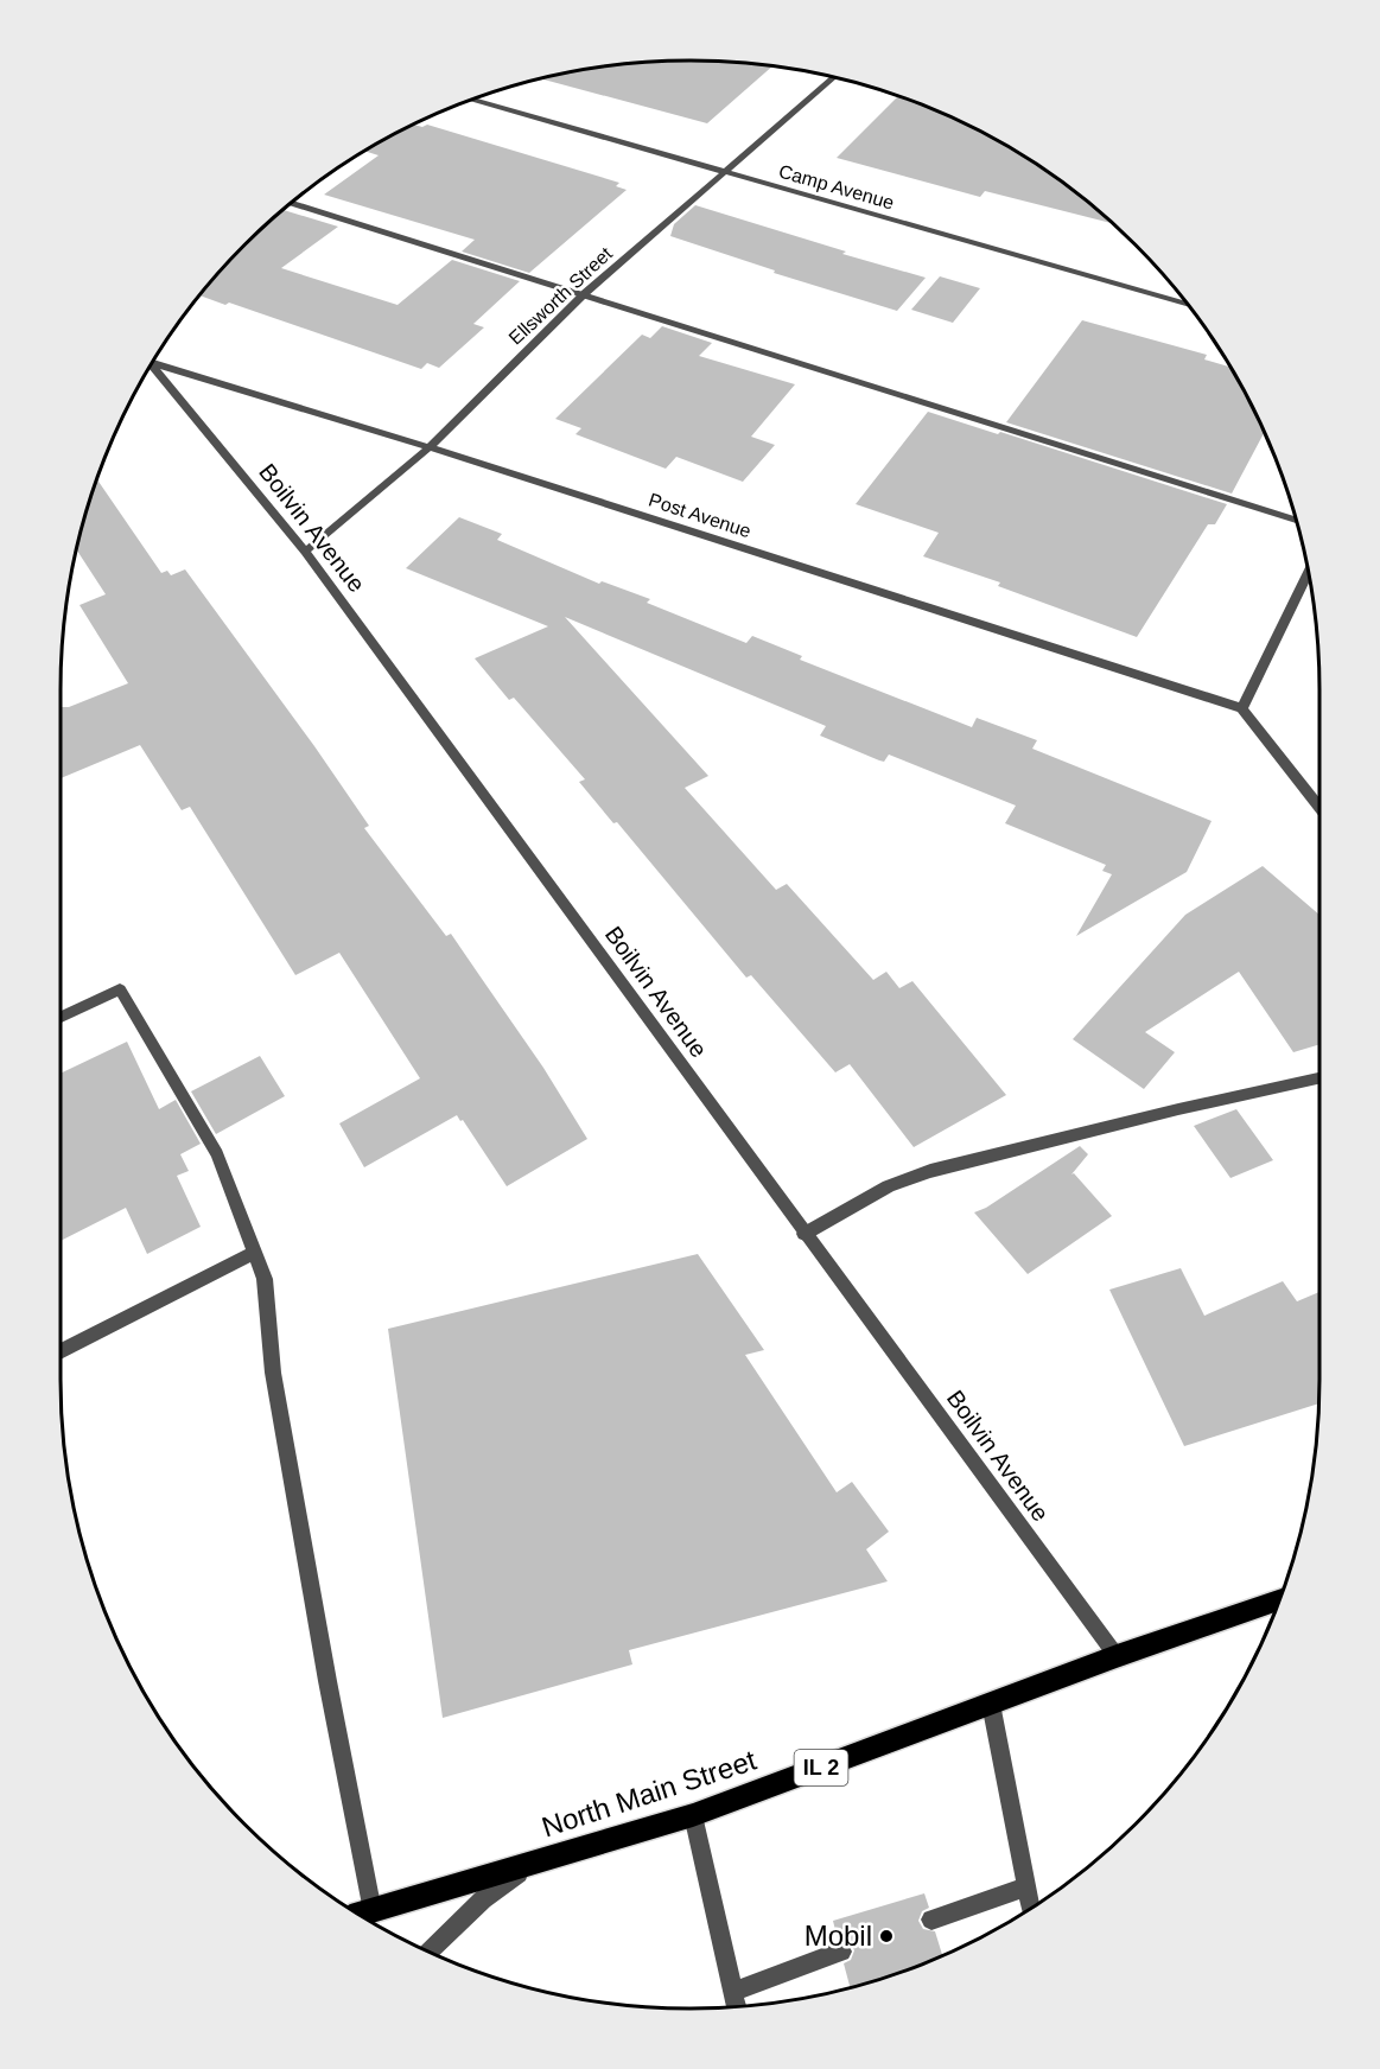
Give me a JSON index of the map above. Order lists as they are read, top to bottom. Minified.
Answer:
{"streets":{"main road":["IL 2","North Main Street"],"street":["Camp Avenue","Ellsworth Street","Post Avenue","Boilvin Avenue"]},"crossings":[["Camp Avenue","Ellsworth Street"],["Ellsworth Street","Post Avenue"],["Ellsworth Street","Boilvin Avenue"],["Boilvin Avenue","North Main Street"]],"places":["Mobil"]}
